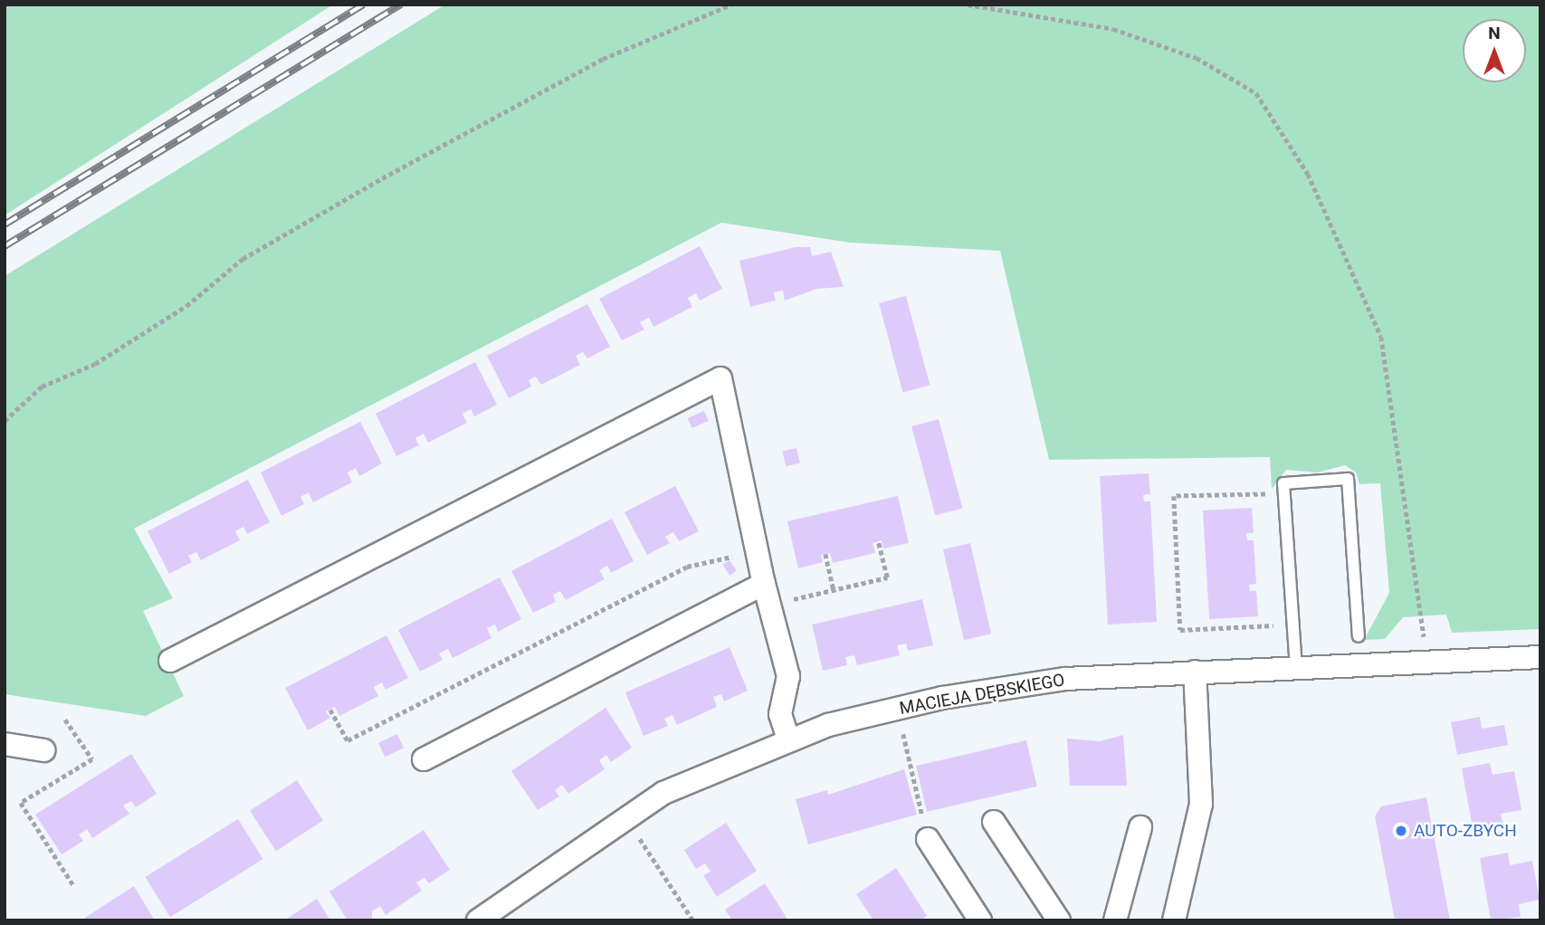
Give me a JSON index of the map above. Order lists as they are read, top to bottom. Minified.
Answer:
{"streets":{"street":["MACIEJA DĘBSKIEGO"]},"places":["AUTO-ZBYCH"],"north":"top"}
